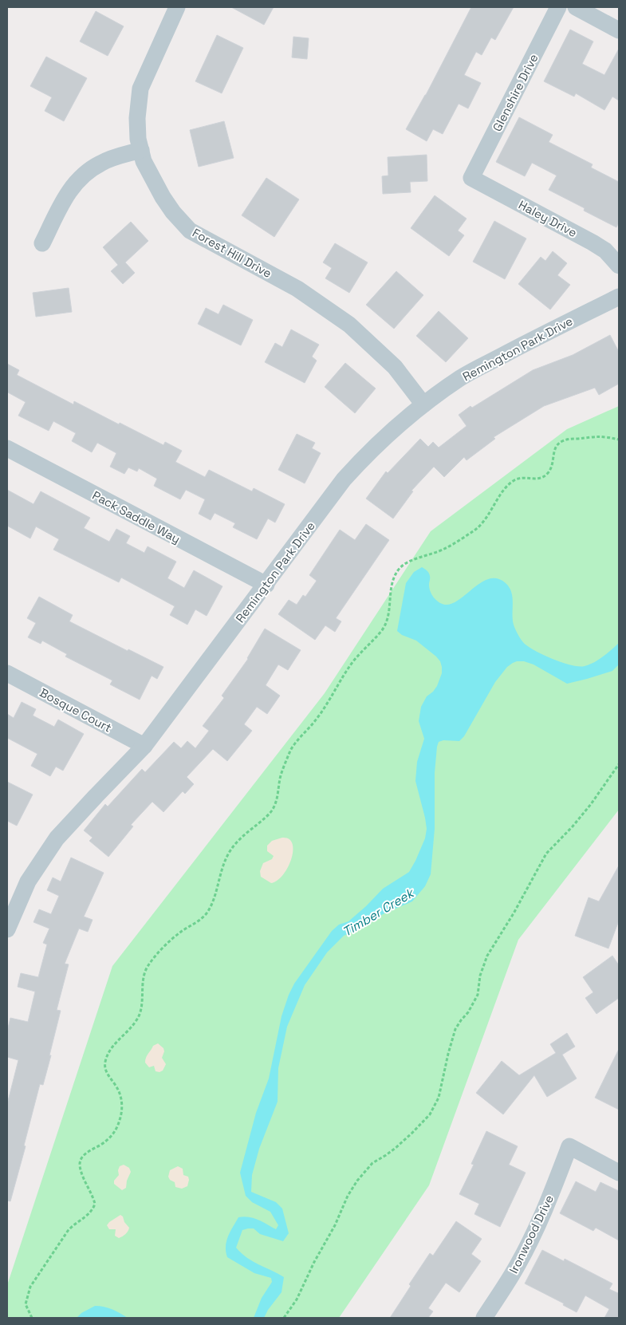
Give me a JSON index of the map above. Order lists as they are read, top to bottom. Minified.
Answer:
{"streets":{"street":["Glenshire Drive","Haley Drive","Forest Hill Drive","Remington Park Drive","Pack Saddle Way","Bosque Court","Ironwood Drive"]},"crossings":[["Glenshire Drive","Haley Drive"],["Forest Hill Drive","Remington Park Drive"],["Remington Park Drive","Pack Saddle Way"],["Remington Park Drive","Bosque Court"]],"water":["Timber Creek"]}
